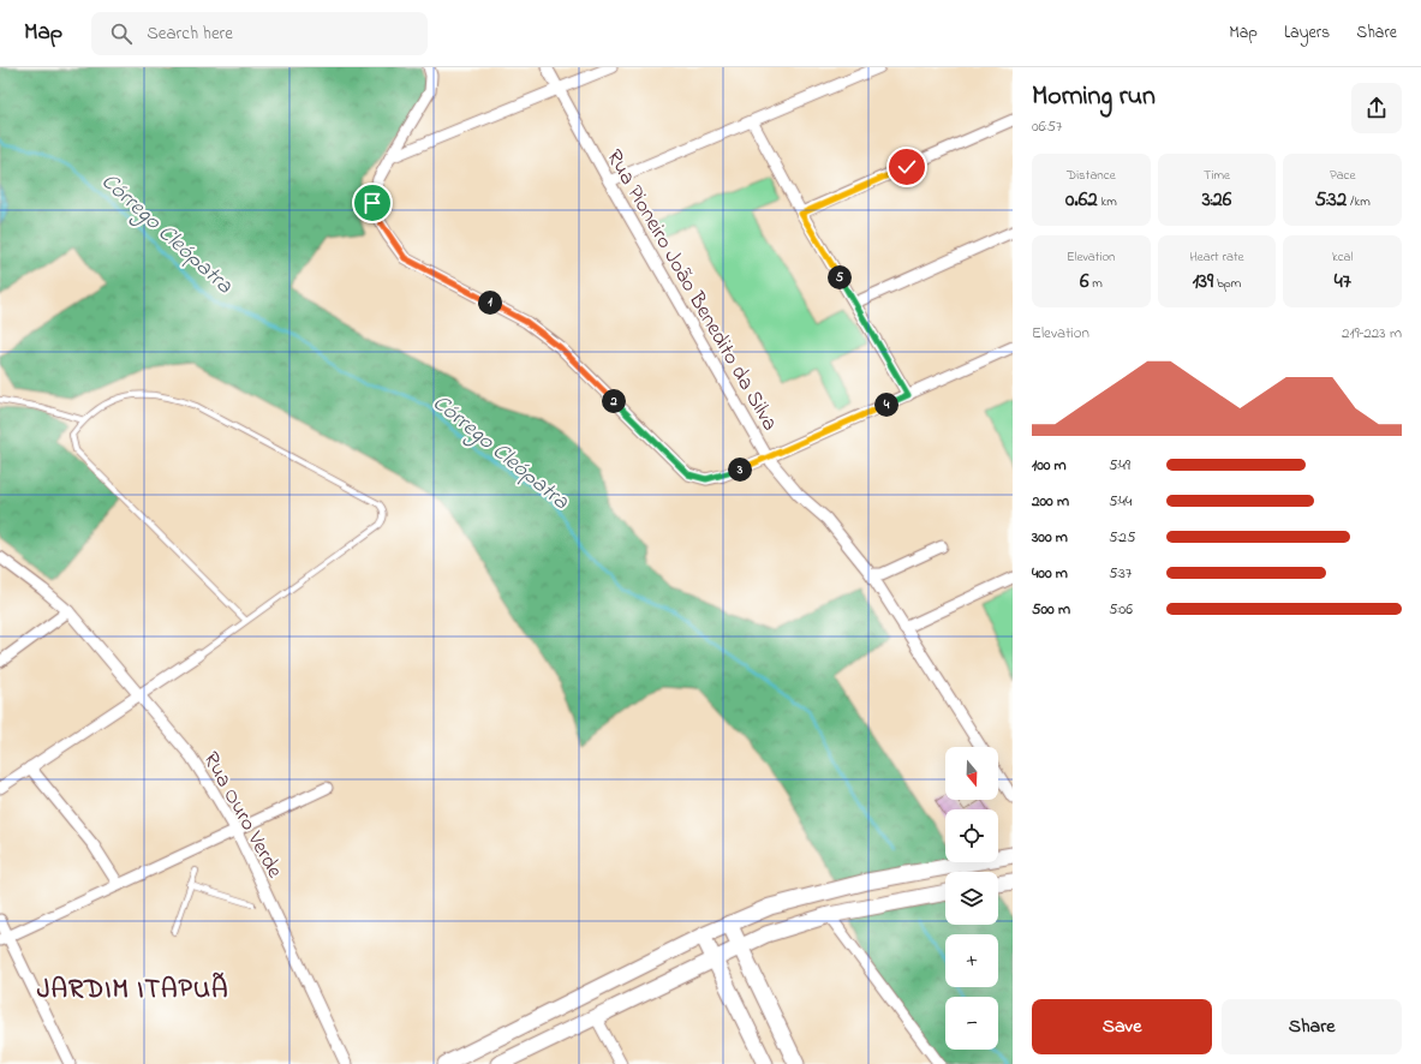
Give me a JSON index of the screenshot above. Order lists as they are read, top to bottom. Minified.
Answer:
{"streets":{"street":["Rua Pioneiro João Benedito da Silva","Rua Ouro Verde"]},"districts":["JARDIM ITAPUÃ"],"water":["Córrego Cleópatra"],"north":"bottom","page":{"header":"Map","search":"Search here","nav":["Map","Layers","Share"],"heading":["Morning run","06:57"],"stats":[["Distance","0.62 km"],["Time","3:26"],["Pace","5:32 /km"],["Elevation","6 m"],["Heart rate","139 bpm"],["kcal","47"]],"pins":["5","1","2","4","3"],"chart":["Elevation","219–223 m"],"list":[{"name":"100 m","note":"5:49"},{"name":"200 m","note":"5:44"},{"name":"300 m","note":"5:25"},{"name":"400 m","note":"5:37"},{"name":"500 m","note":"5:06"}],"map_buttons":["+","−"],"buttons":["Save","Share"]}}
